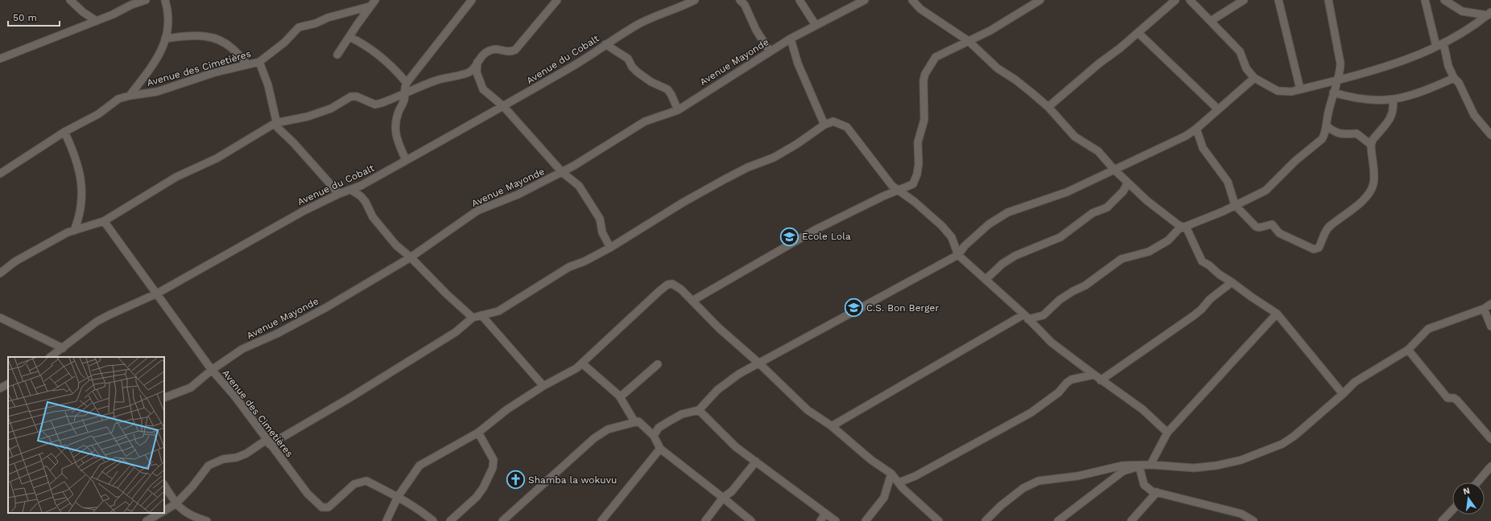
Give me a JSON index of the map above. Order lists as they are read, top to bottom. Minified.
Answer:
{"streets":{"street":["Avenue du Cobalt","Avenue Mayonde","Avenue des Cimetières"]},"crossings":[["Avenue du Cobalt","Avenue des Cimetières"],["Avenue Mayonde","Avenue des Cimetières"]],"places":{"school or university":["Ecole Lola","C.S. Bon Berger"],"church":["Shamba la wokuvu"]},"scale_bar":"50 m","north":"top"}
